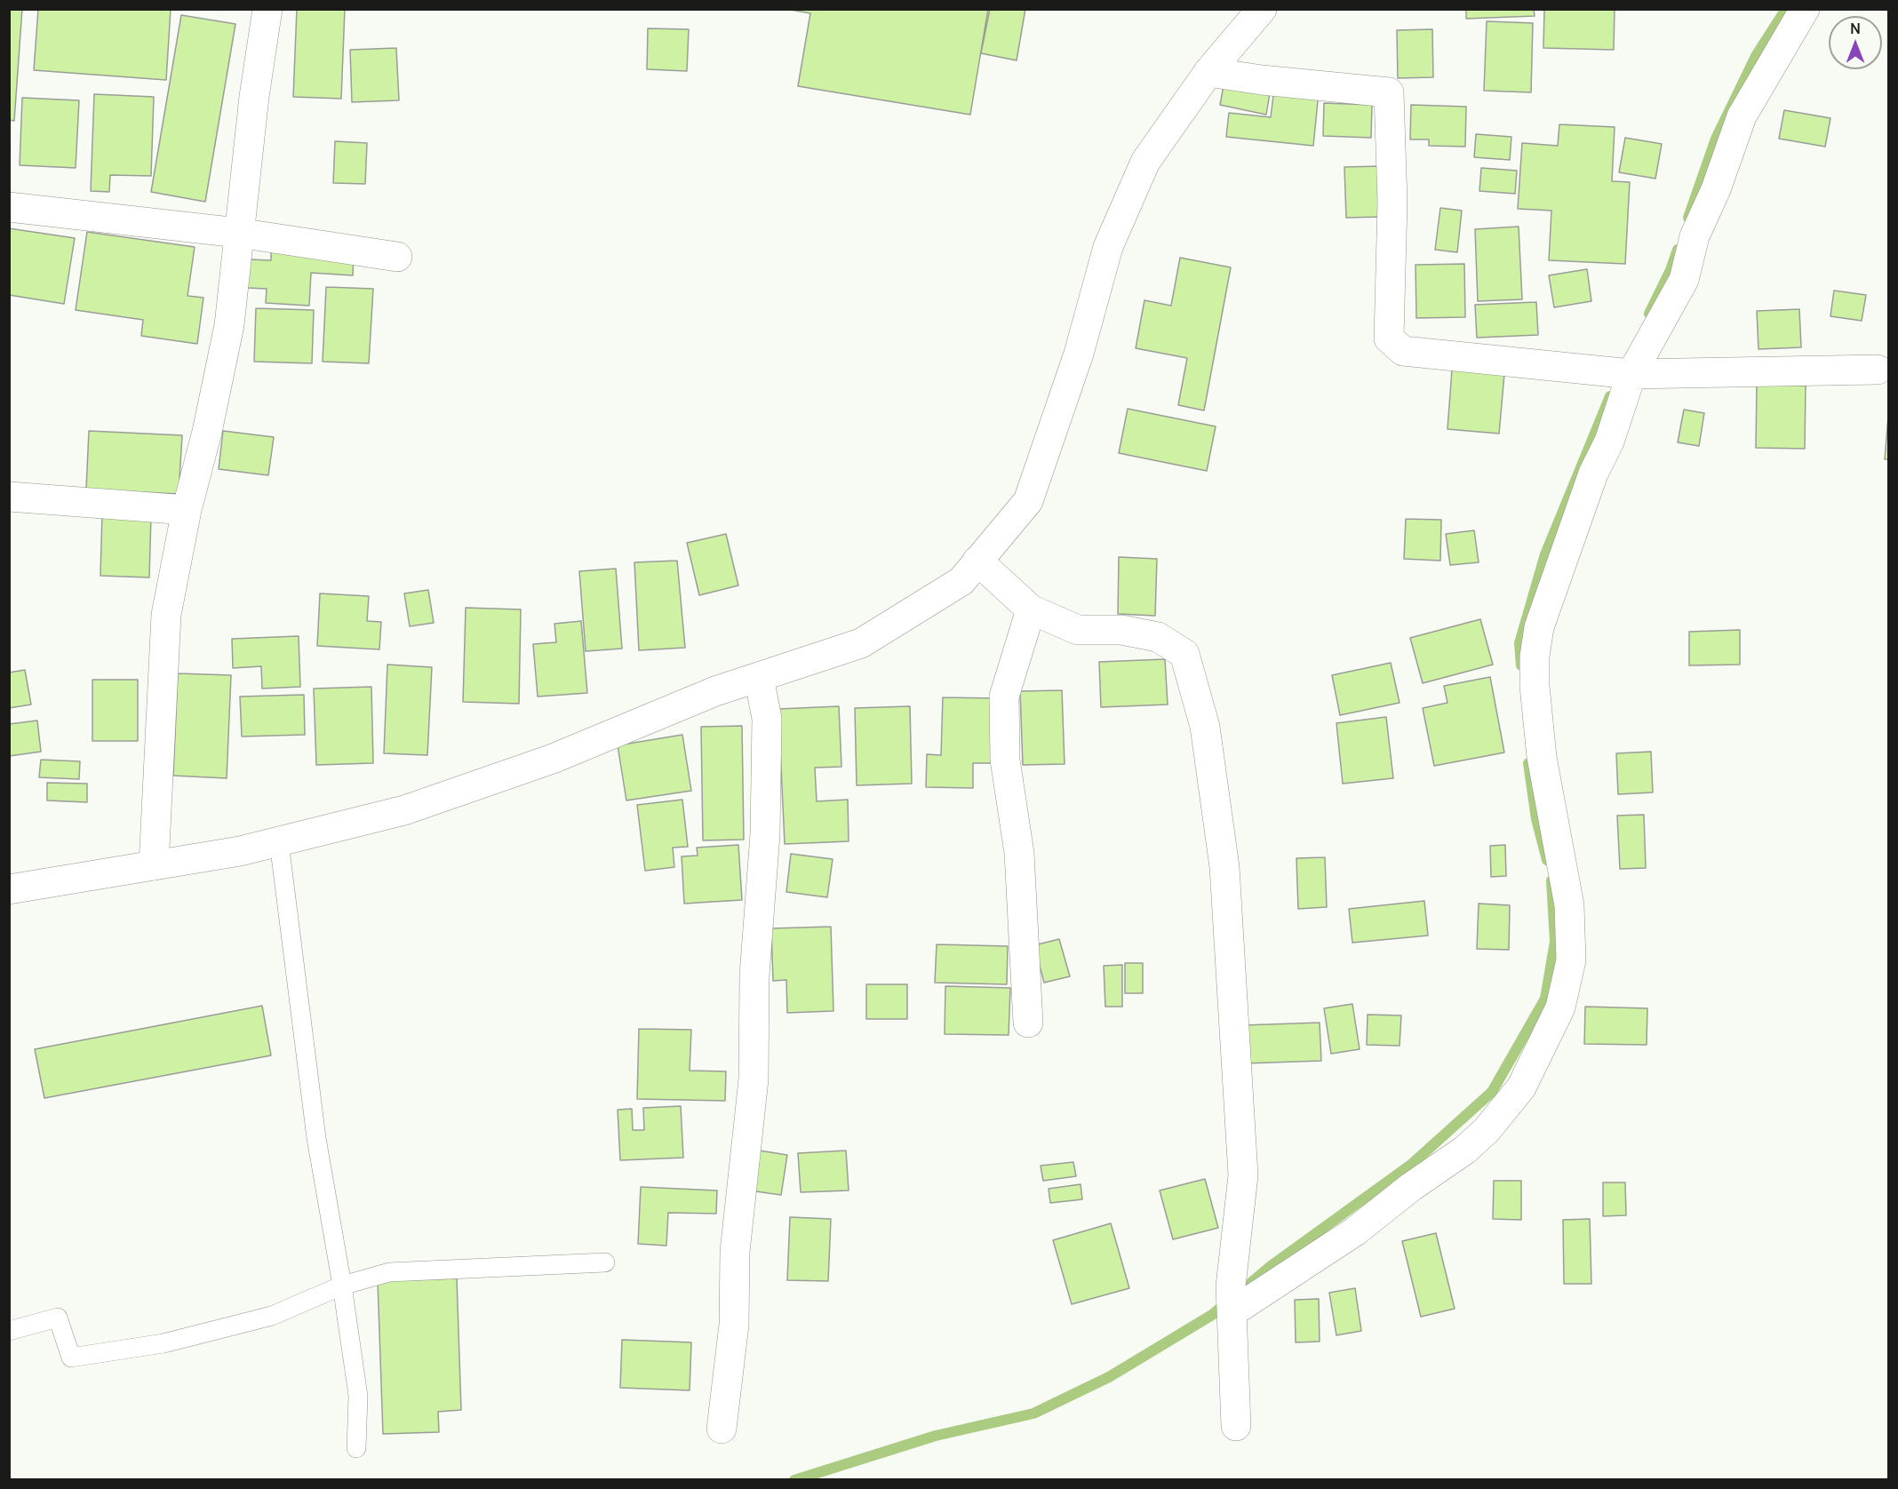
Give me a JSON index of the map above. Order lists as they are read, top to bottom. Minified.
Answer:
{"north":"top"}
